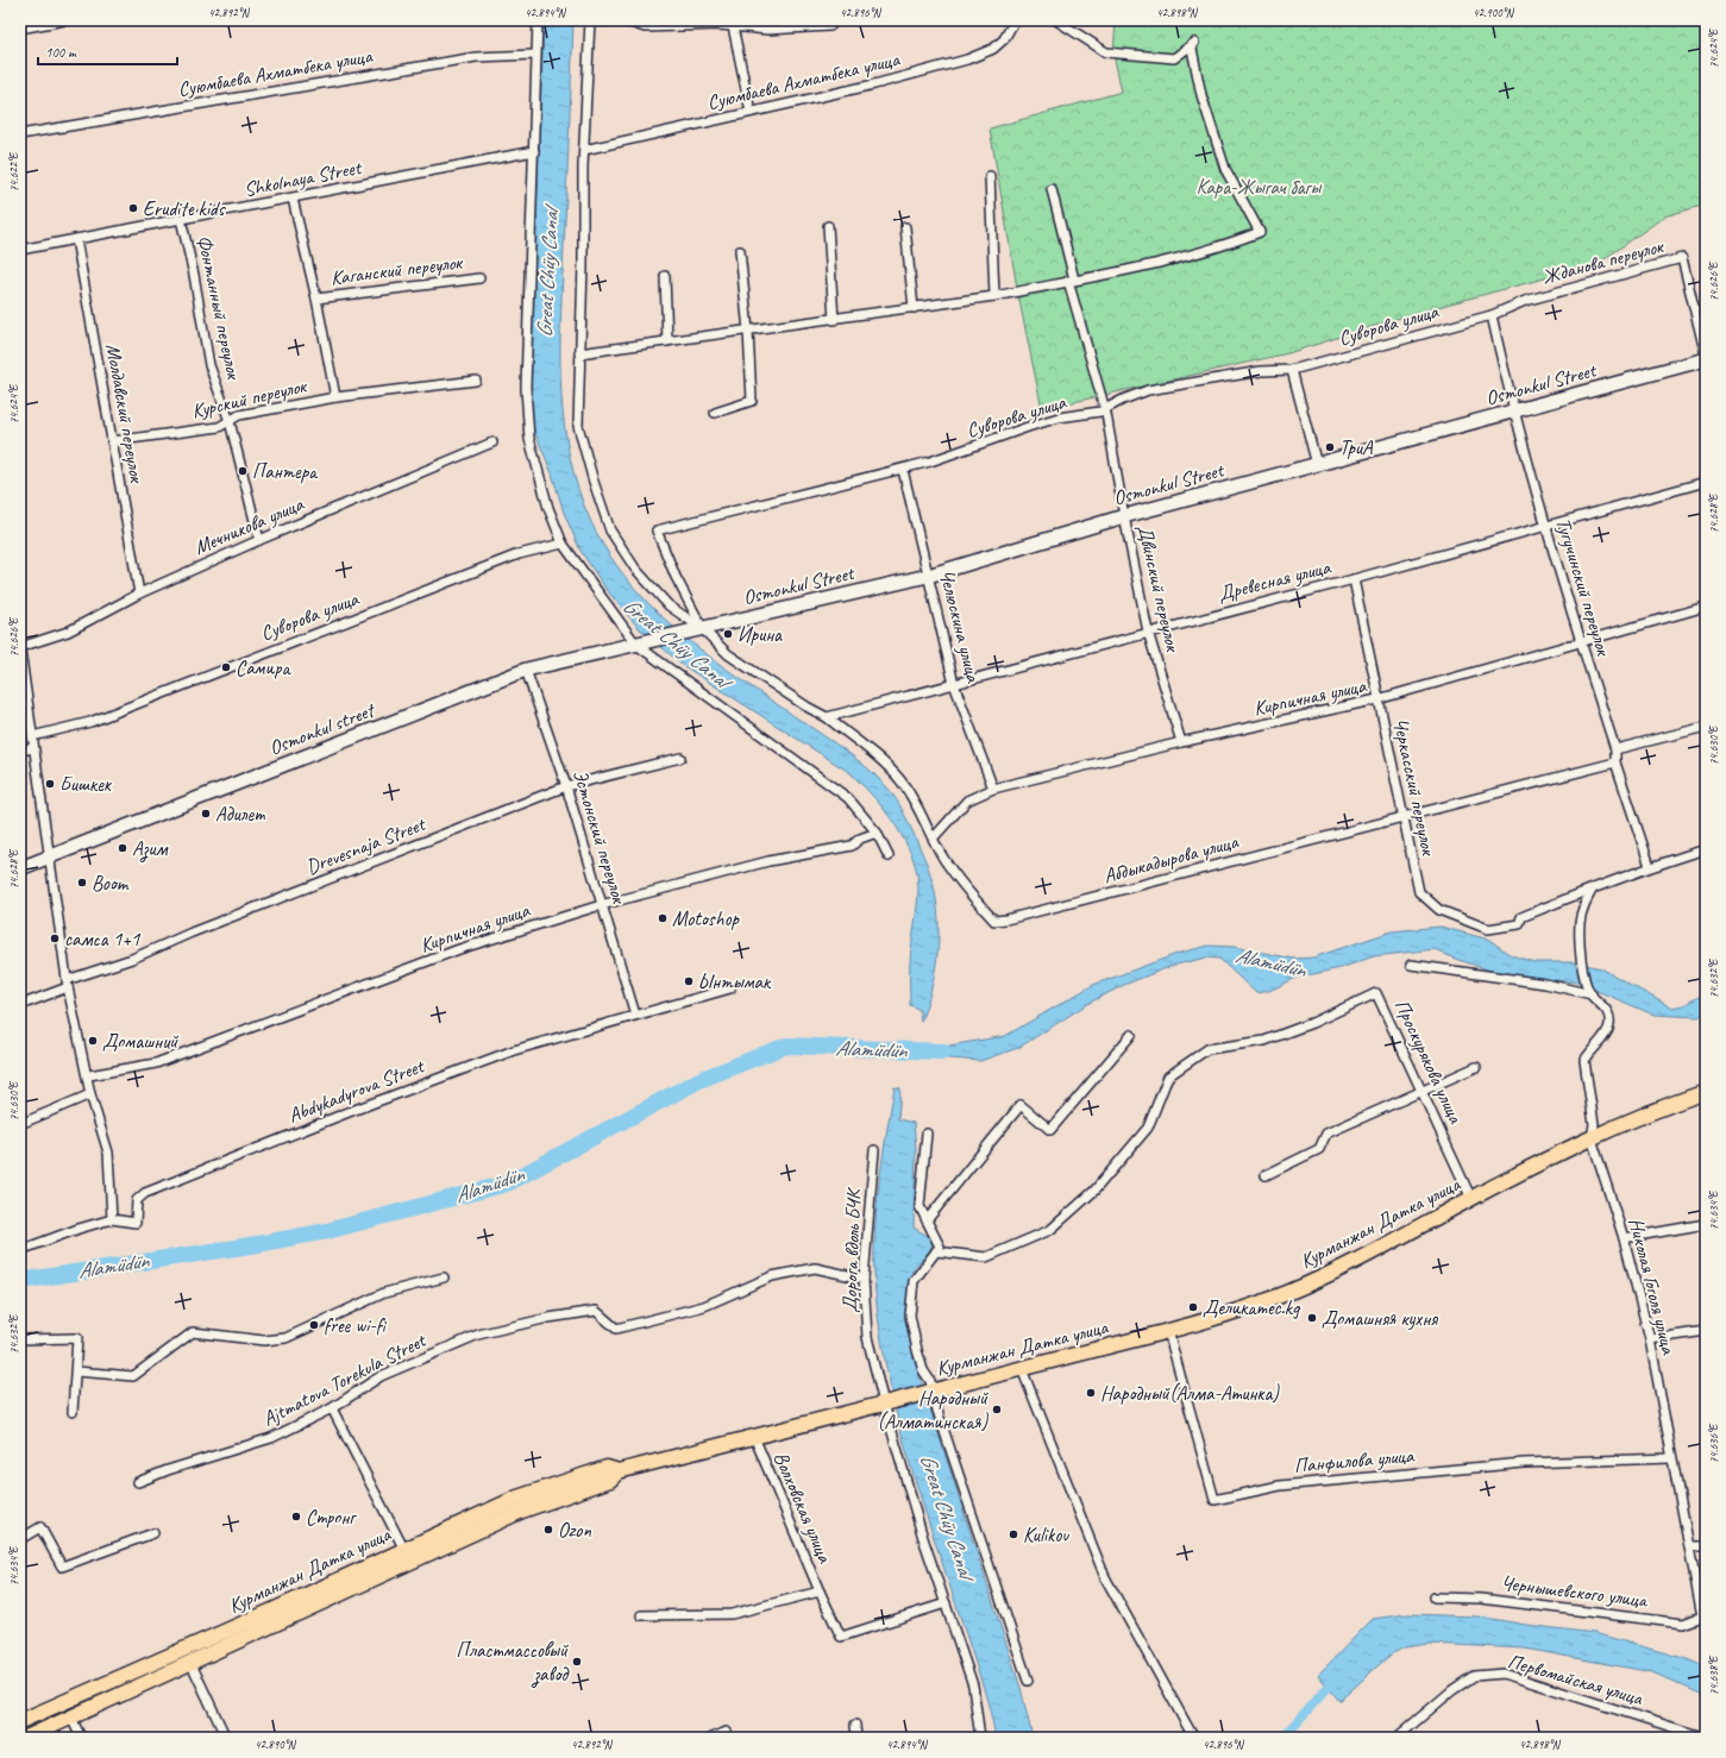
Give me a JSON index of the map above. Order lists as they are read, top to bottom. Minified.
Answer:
{"streets":{"main road":["Курманжан Датка улица"],"street":["Суюмбаева Ахматбека улица","Shkolnaya Street","Жданова переулок","Каганский переулок","Фонтанный переулок","Суворова улица","Osmonkul Street","Курский переулок","Молдавский переулок","Мечникова улица","Древесная улица","Тугучинский переулок","Двинский переулок","Челюскина улица","Кирпичная улица","Osmonkul street","Черкасский переулок","Эстонский переулок","Drevesnaja Street","Абдыкадырова улица","Проскурякова улица","Abdykadyrova Street","Дорога вдоль БЧК","Николая Гоголя улица","Ajtmatova Torekula Street","Панфилова улица","Волховская улица","Чернышевского улица","Первомайская улица"]},"crossings":[["Shkolnaya Street","Фонтанный переулок"],["Shkolnaya Street","Курский переулок"],["Shkolnaya Street","Молдавский переулок"],["Жданова переулок","Суворова улица"],["Жданова переулок","Тугучинский переулок"],["Каганский переулок","Курский переулок"],["Фонтанный переулок","Курский переулок"],["Фонтанный переулок","Мечникова улица"],["Суворова улица","Osmonkul Street"],["Суворова улица","Тугучинский переулок"],["Суворова улица","Двинский переулок"],["Суворова улица","Челюскина улица"],["Суворова улица","Абдыкадырова улица"],["Osmonkul Street","Тугучинский переулок"],["Osmonkul Street","Двинский переулок"],["Osmonkul Street","Челюскина улица"],["Osmonkul Street","Osmonkul street"],["Osmonkul Street","Абдыкадырова улица"],["Курский переулок","Молдавский переулок"],["Молдавский переулок","Мечникова улица"],["Древесная улица","Тугучинский переулок"],["Древесная улица","Двинский переулок"],["Древесная улица","Челюскина улица"],["Древесная улица","Черкасский переулок"],["Древесная улица","Абдыкадырова улица"],["Тугучинский переулок","Кирпичная улица"],["Тугучинский переулок","Абдыкадырова улица"],["Двинский переулок","Кирпичная улица"],["Челюскина улица","Кирпичная улица"],["Кирпичная улица","Черкасский переулок"],["Кирпичная улица","Эстонский переулок"],["Кирпичная улица","Абдыкадырова улица"],["Osmonkul street","Эстонский переулок"],["Черкасский переулок","Абдыкадырова улица"],["Эстонский переулок","Drevesnaja Street"],["Эстонский переулок","Abdykadyrova Street"],["Проскурякова улица","Курманжан Датка улица"],["Курманжан Датка улица","Дорога вдоль БЧК"],["Курманжан Датка улица","Николая Гоголя улица"],["Курманжан Датка улица","Панфилова улица"],["Курманжан Датка улица","Волховская улица"],["Дорога вдоль БЧК","Ajtmatova Torekula Street"],["Дорога вдоль БЧК","Волховская улица"],["Николая Гоголя улица","Панфилова улица"],["Николая Гоголя улица","Чернышевского улица"]],"water":["Great Chüy Canal","Alamüdün"],"parks":["Кара-Жыгач багы"],"places":["Erudite kids","ТриА","Пантера","Ирина","Самира","Бишкек","Адилет","Азим","Boom","Motoshop","самса 1+1","Ынтымак","Домашний","Деликатес.kg","Домашняя кухня","free wi-fi","Народный(Алма-Атинка)","Народный (Алматинская)","Стронг","Ozon","Kulikov","Пластмассовый завод"],"scale_bar":"100 m","coordinates":["42.892°N","42.894°N","42.896°N","42.898°N","42.900°N","74.624°E","74.622°E","74.626°E","74.628°E","74.630°E","74.632°E","74.634°E","74.636°E","74.638°E","42.890°N"]}
